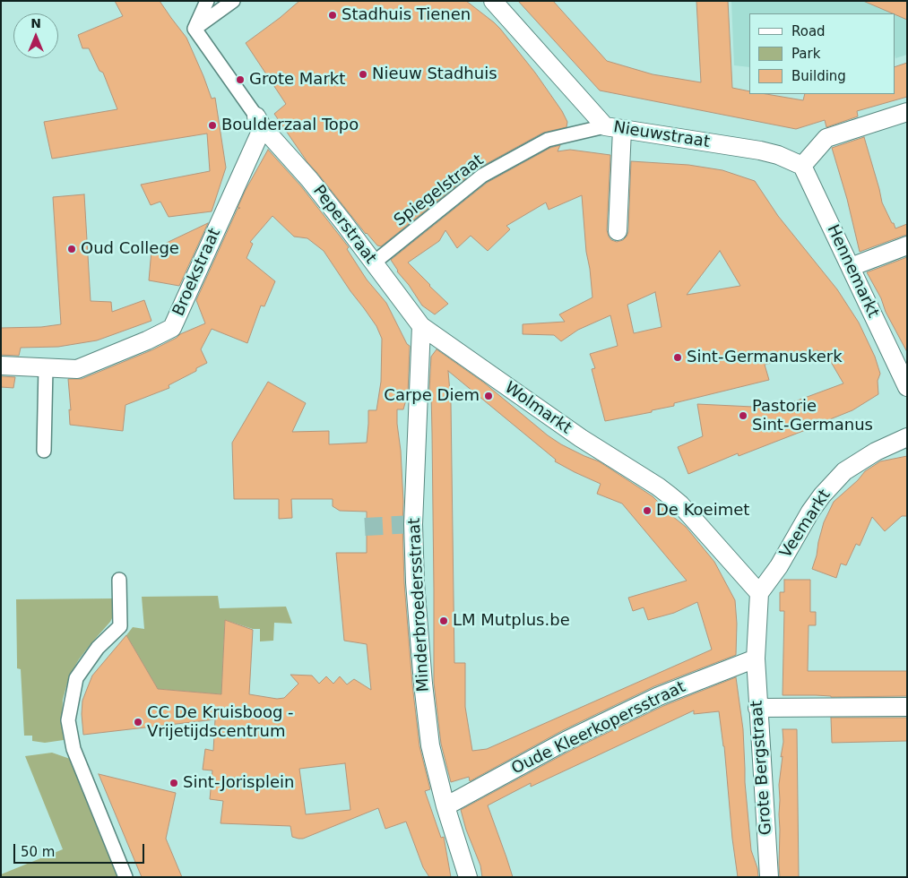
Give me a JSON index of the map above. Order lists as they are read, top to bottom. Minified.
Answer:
{"streets":{"street":["Nieuwstraat","Spiegelstraat","Peperstraat","Hennemarkt","Broekstraat","Wolmarkt","Veemarkt","Minderbroedersstraat","Oude Kleerkopersstraat","Grote Bergstraat"]},"crossings":[["Nieuwstraat","Spiegelstraat"],["Nieuwstraat","Hennemarkt"],["Spiegelstraat","Peperstraat"],["Peperstraat","Broekstraat"],["Peperstraat","Wolmarkt"],["Peperstraat","Minderbroedersstraat"],["Wolmarkt","Veemarkt"],["Wolmarkt","Minderbroedersstraat"],["Minderbroedersstraat","Oude Kleerkopersstraat"],["Oude Kleerkopersstraat","Grote Bergstraat"]],"places":["Stadhuis Tienen","Nieuw Stadhuis","Grote Markt","Boulderzaal Topo","Oud College","Sint-Germanuskerk","Carpe Diem","Pastorie Sint-Germanus","De Koeimet","LM Mutplus.be","CC De Kruisboog - Vrijetijdscentrum","Sint-Jorisplein"],"legend":["Road","Park","Building"],"scale_bar":"50 m","north":"top"}
